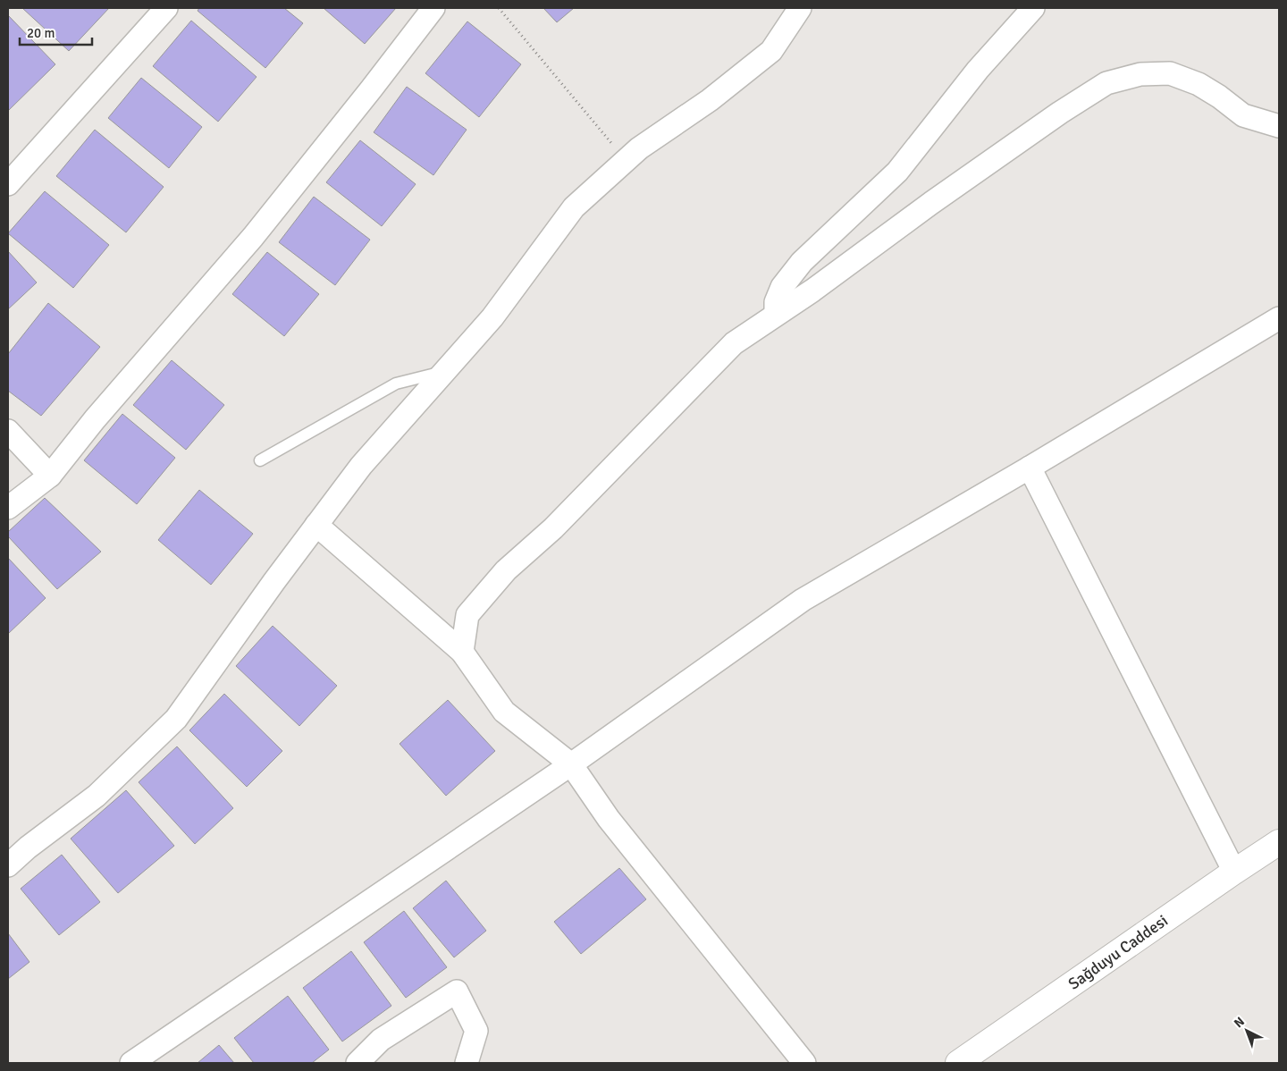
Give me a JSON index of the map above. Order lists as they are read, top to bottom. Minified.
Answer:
{"streets":{"street":["Sağduyu Caddesi"]},"scale_bar":"20 m","north":"top left"}
